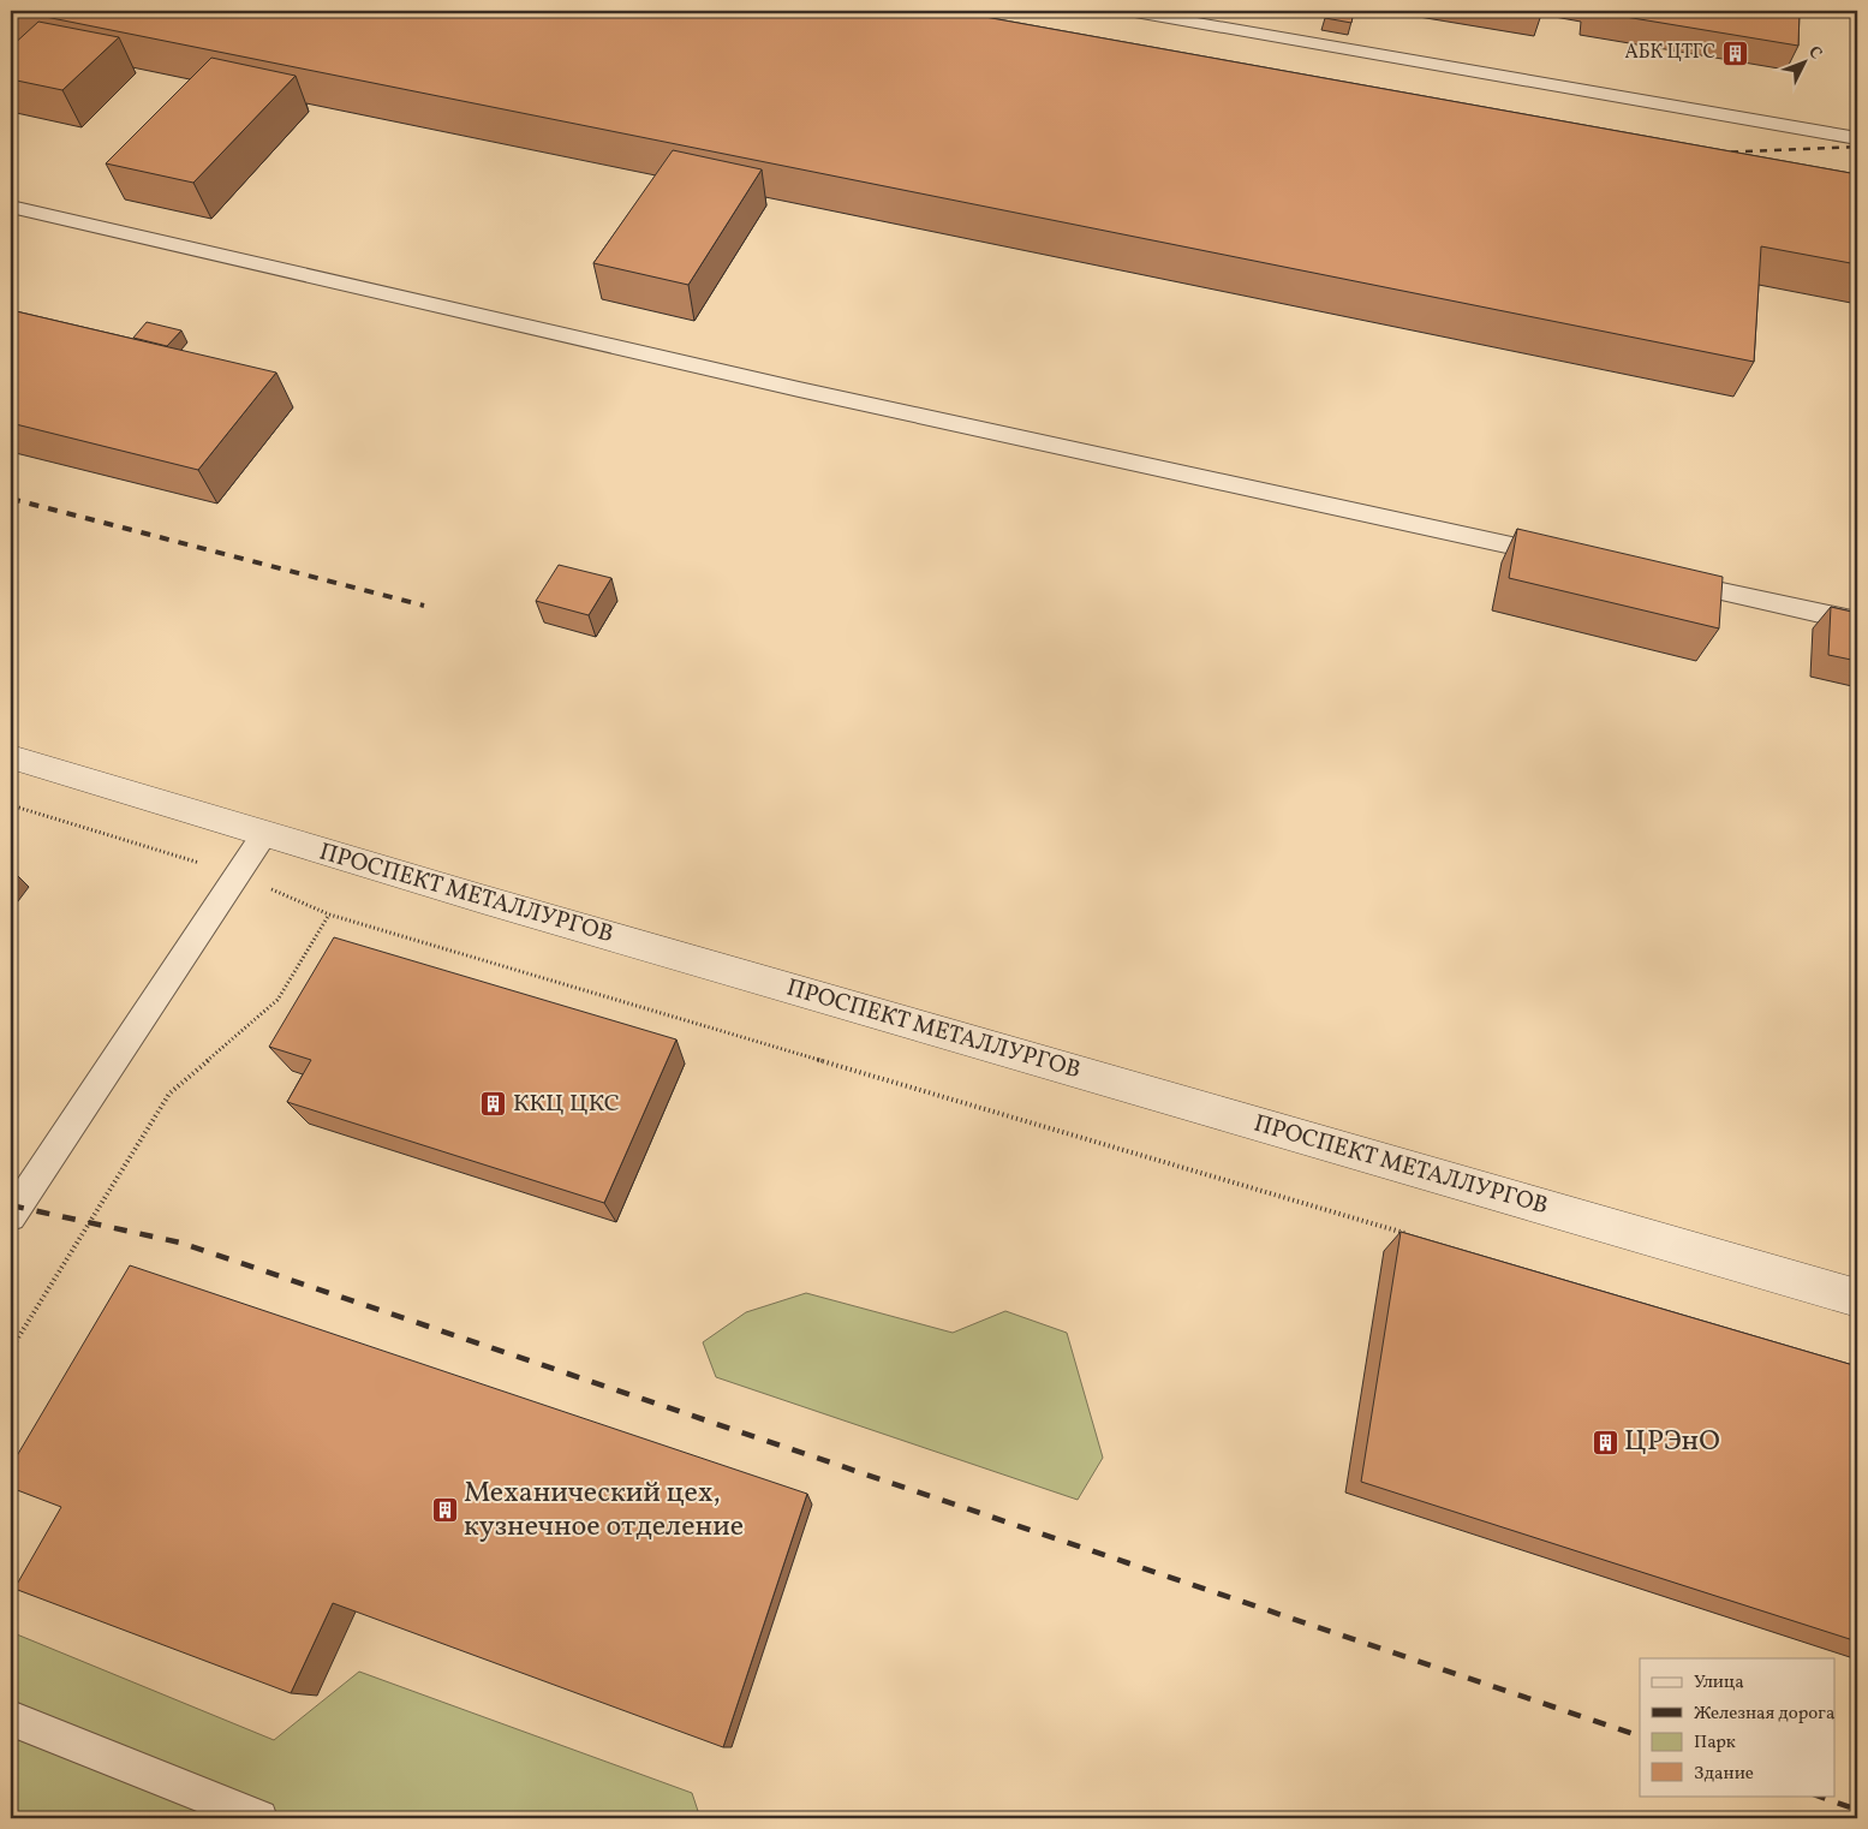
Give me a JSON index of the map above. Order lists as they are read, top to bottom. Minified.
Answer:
{"streets":{"street":["ПРОСПЕКТ МЕТАЛЛУРГОВ"]},"places":{"building":["АБК ЦТГС","ККЦ ЦКС","ЦРЭнО","Механический цех, кузнечное отделение"]},"legend":["Улица","Железная дорога","Парк","Здание"],"north":"top right"}
